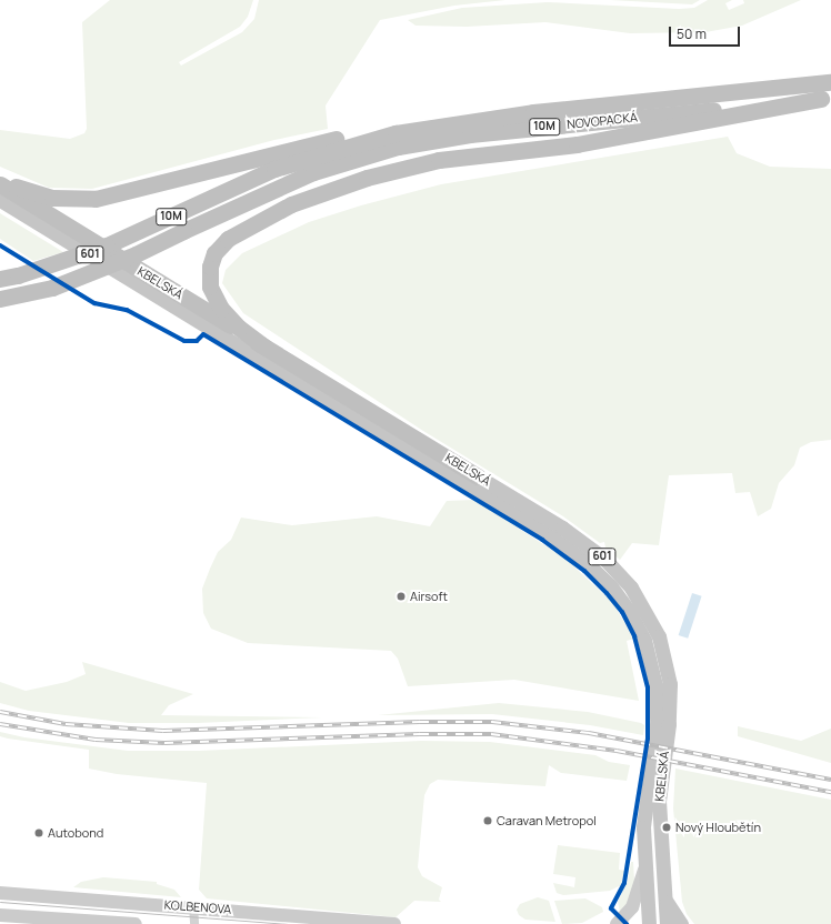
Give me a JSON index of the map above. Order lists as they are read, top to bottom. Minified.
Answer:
{"streets":{"highway":["NOVOPACKÁ","10M","601","KBELSKÁ"],"main road":["KOLBENOVA"]},"crossings":[["NOVOPACKÁ","10M"],["10M","KBELSKÁ"]],"places":["Airsoft","Caravan Metropol","Nový Hloubětín","Autobond"],"scale_bar":"50 m"}
